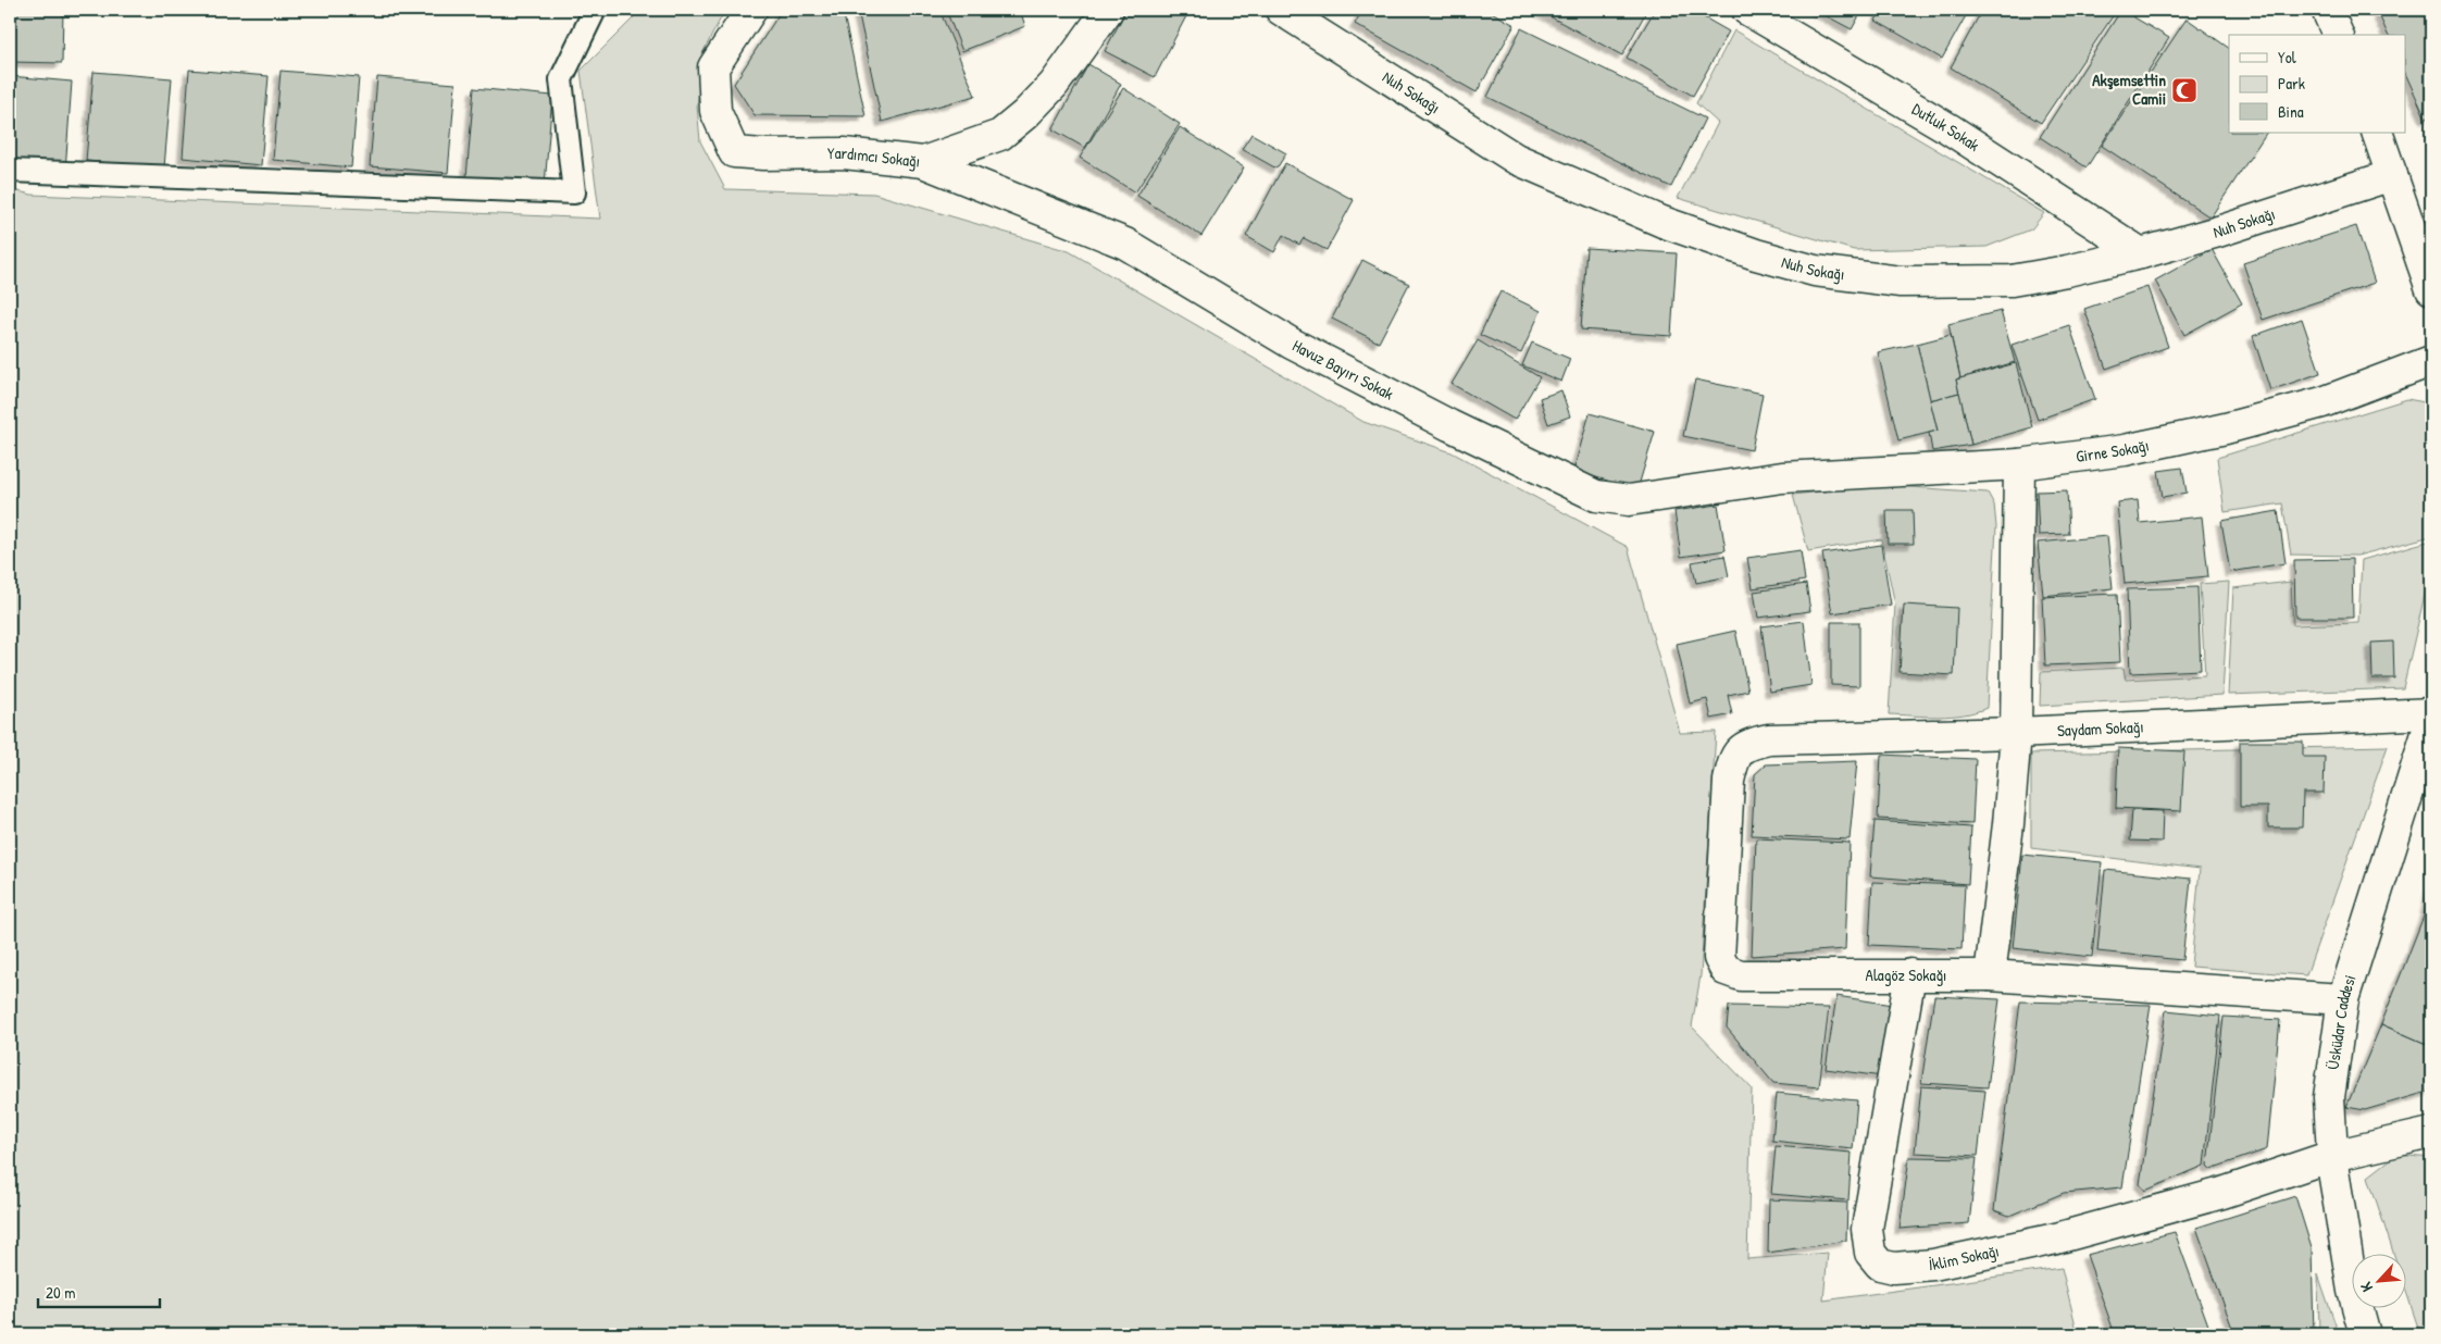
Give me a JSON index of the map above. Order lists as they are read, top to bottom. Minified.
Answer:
{"streets":{"street":["Nuh Sokağı","Dutluk Sokak","Yardımcı Sokağı","Havuz Bayırı Sokak","Girne Sokağı","Saydam Sokağı","Alagöz Sokağı","Üsküdar Caddesi","İklim Sokağı"]},"crossings":[["Nuh Sokağı","Dutluk Sokak"],["Yardımcı Sokağı","Havuz Bayırı Sokak"],["Havuz Bayırı Sokak","Girne Sokağı"],["Saydam Sokağı","Alagöz Sokağı"],["Alagöz Sokağı","Üsküdar Caddesi"],["Alagöz Sokağı","İklim Sokağı"],["Üsküdar Caddesi","İklim Sokağı"]],"places":{"mosque":["Akşemsettin Camii"]},"legend":["Yol","Park","Bina"],"scale_bar":"20 m","north":"bottom left"}
